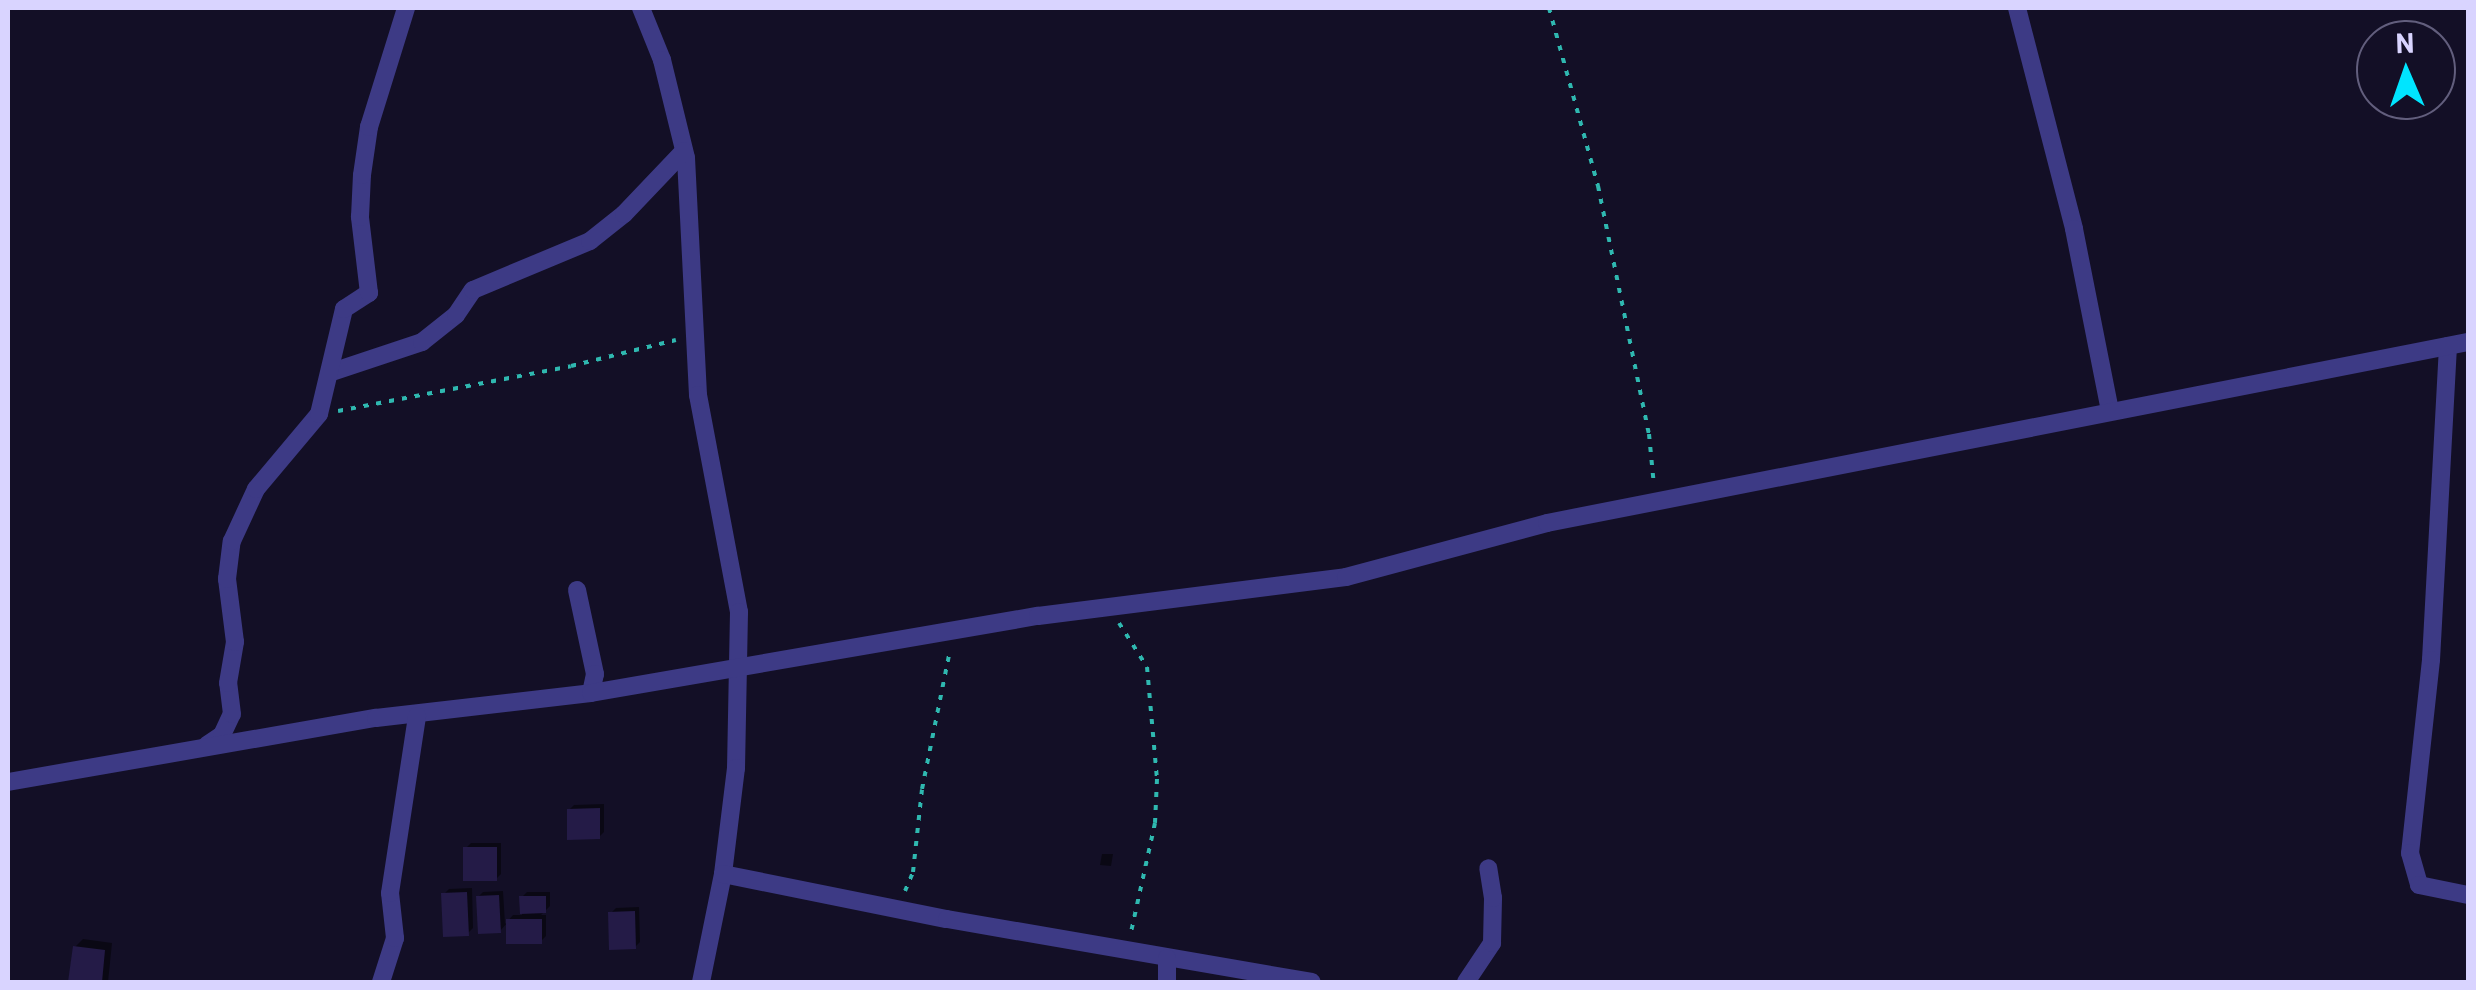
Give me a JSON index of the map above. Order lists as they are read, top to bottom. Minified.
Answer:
{"north":"top"}
